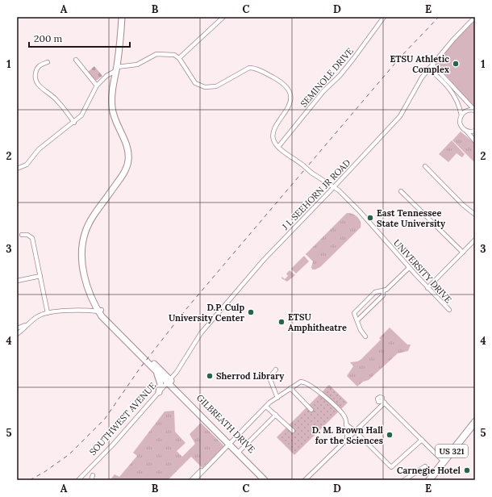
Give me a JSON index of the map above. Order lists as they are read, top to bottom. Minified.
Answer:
{"streets":{"highway":["US 321"],"street":["SEMINOLE DRIVE","J L SEEHORN JR ROAD","UNIVERSITY DRIVE","SOUTHWEST AVENUE","GILBREATH DRIVE"]},"crossings":[["J L SEEHORN JR ROAD","UNIVERSITY DRIVE"],["J L SEEHORN JR ROAD","SOUTHWEST AVENUE"],["J L SEEHORN JR ROAD","GILBREATH DRIVE"],["SOUTHWEST AVENUE","GILBREATH DRIVE"]],"places":["ETSU Athletic Complex","East Tennessee State University","D.P. Culp University Center","ETSU Amphitheatre","Sherrod Library","D. M. Brown Hall for the Sciences","Carnegie Hotel"],"scale_bar":"200 m","grid":{"columns":["A","B","C","D","E"],"rows":["1","2","3","4","5"]}}
